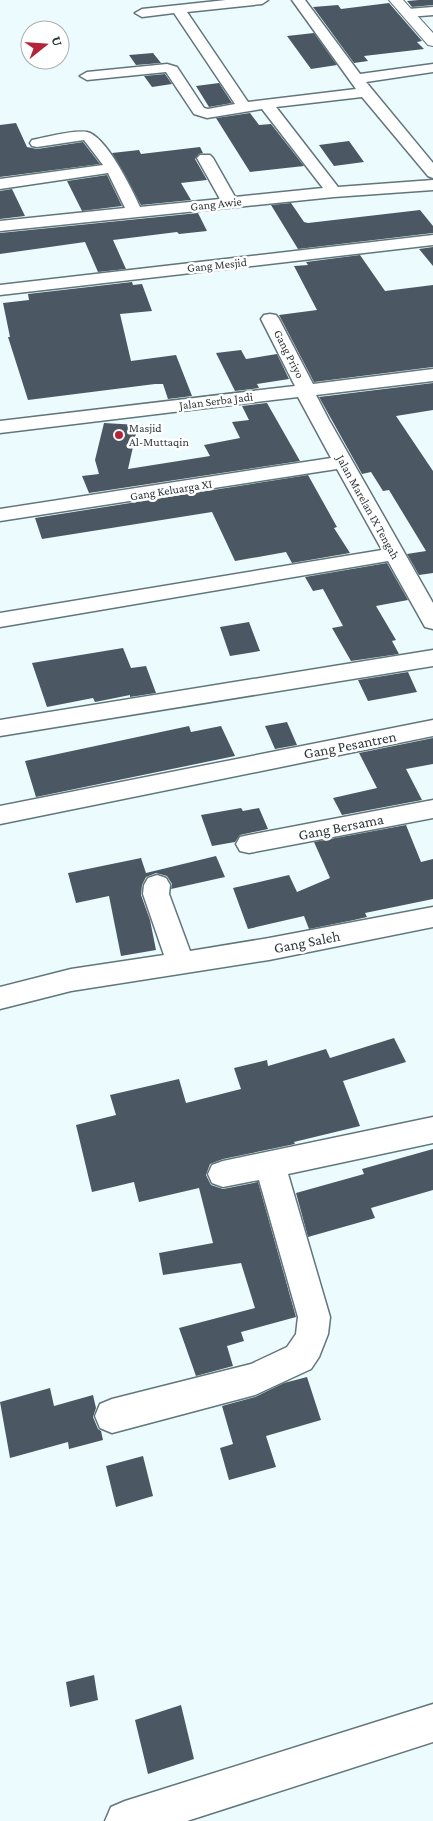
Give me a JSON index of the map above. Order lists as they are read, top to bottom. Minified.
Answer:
{"streets":{"street":["Gang Awie","Gang Mesjid","Gang Priyo","Jalan Serba Jadi","Gang Keluarga XI","Jalan Marelan IX Tengah","Gang Pesantren","Gang Bersama","Gang Saleh"]},"crossings":[["Gang Priyo","Jalan Serba Jadi"],["Gang Priyo","Jalan Marelan IX Tengah"],["Jalan Serba Jadi","Jalan Marelan IX Tengah"],["Gang Keluarga XI","Jalan Marelan IX Tengah"]],"places":["Masjid Al-Muttaqin"],"north":"right"}
